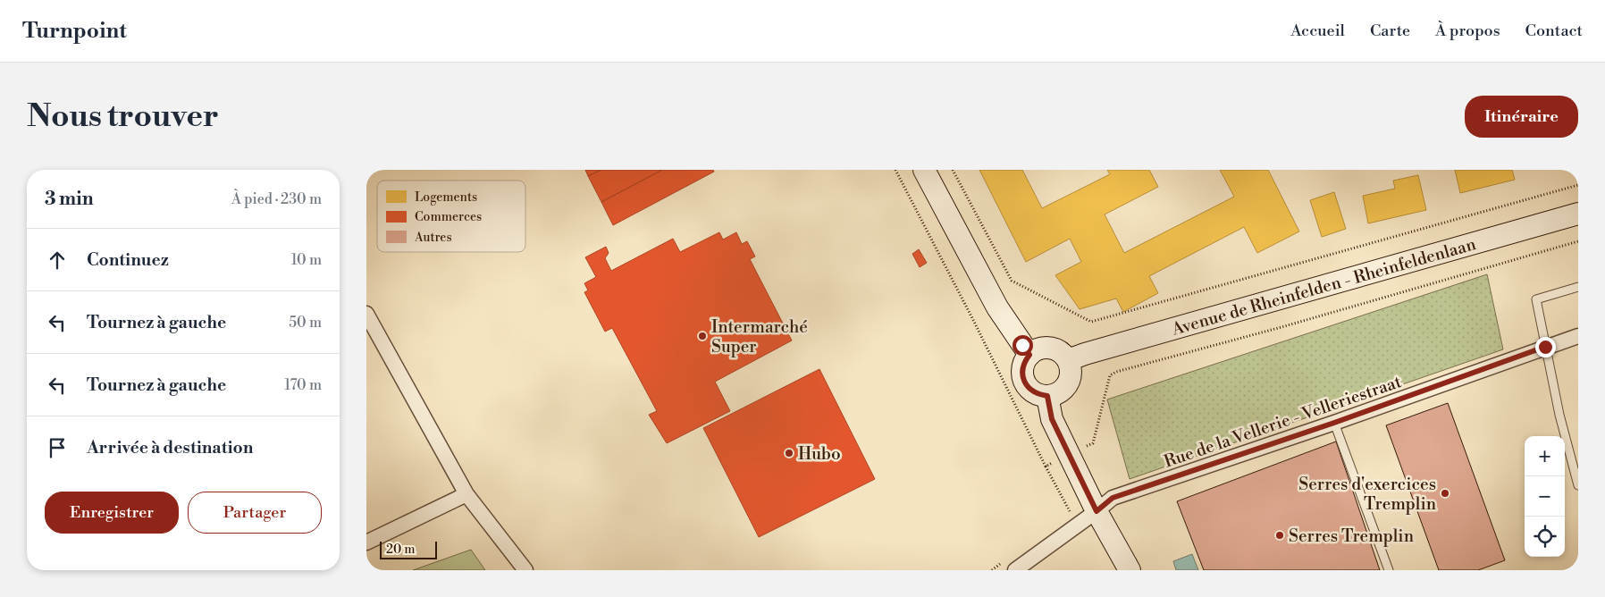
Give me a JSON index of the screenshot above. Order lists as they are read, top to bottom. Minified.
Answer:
{"streets":{"main road":["Avenue de Rheinfelden - Rheinfeldenlaan"],"street":["Rue de la Vellerie - Velleriestraat"]},"places":["Intermarché Super","Hubo","Serres d'exercices Tremplin","Serres Tremplin"],"legend":["Logements","Commerces","Autres"],"scale_bar":"20 m","page":{"header":"Turnpoint","nav":["Accueil","Carte","À propos","Contact"],"buttons":["Itinéraire",["Enregistrer","Partager"]],"title":"Nous trouver","heading":["3 min","À pied · 230 m"],"list":[["Continuez","10 m"],["Tournez à gauche","50 m"],["Tournez à gauche","170 m"],"Arrivée à destination"],"map_buttons":["+","−"],"scale":"20 m"}}
